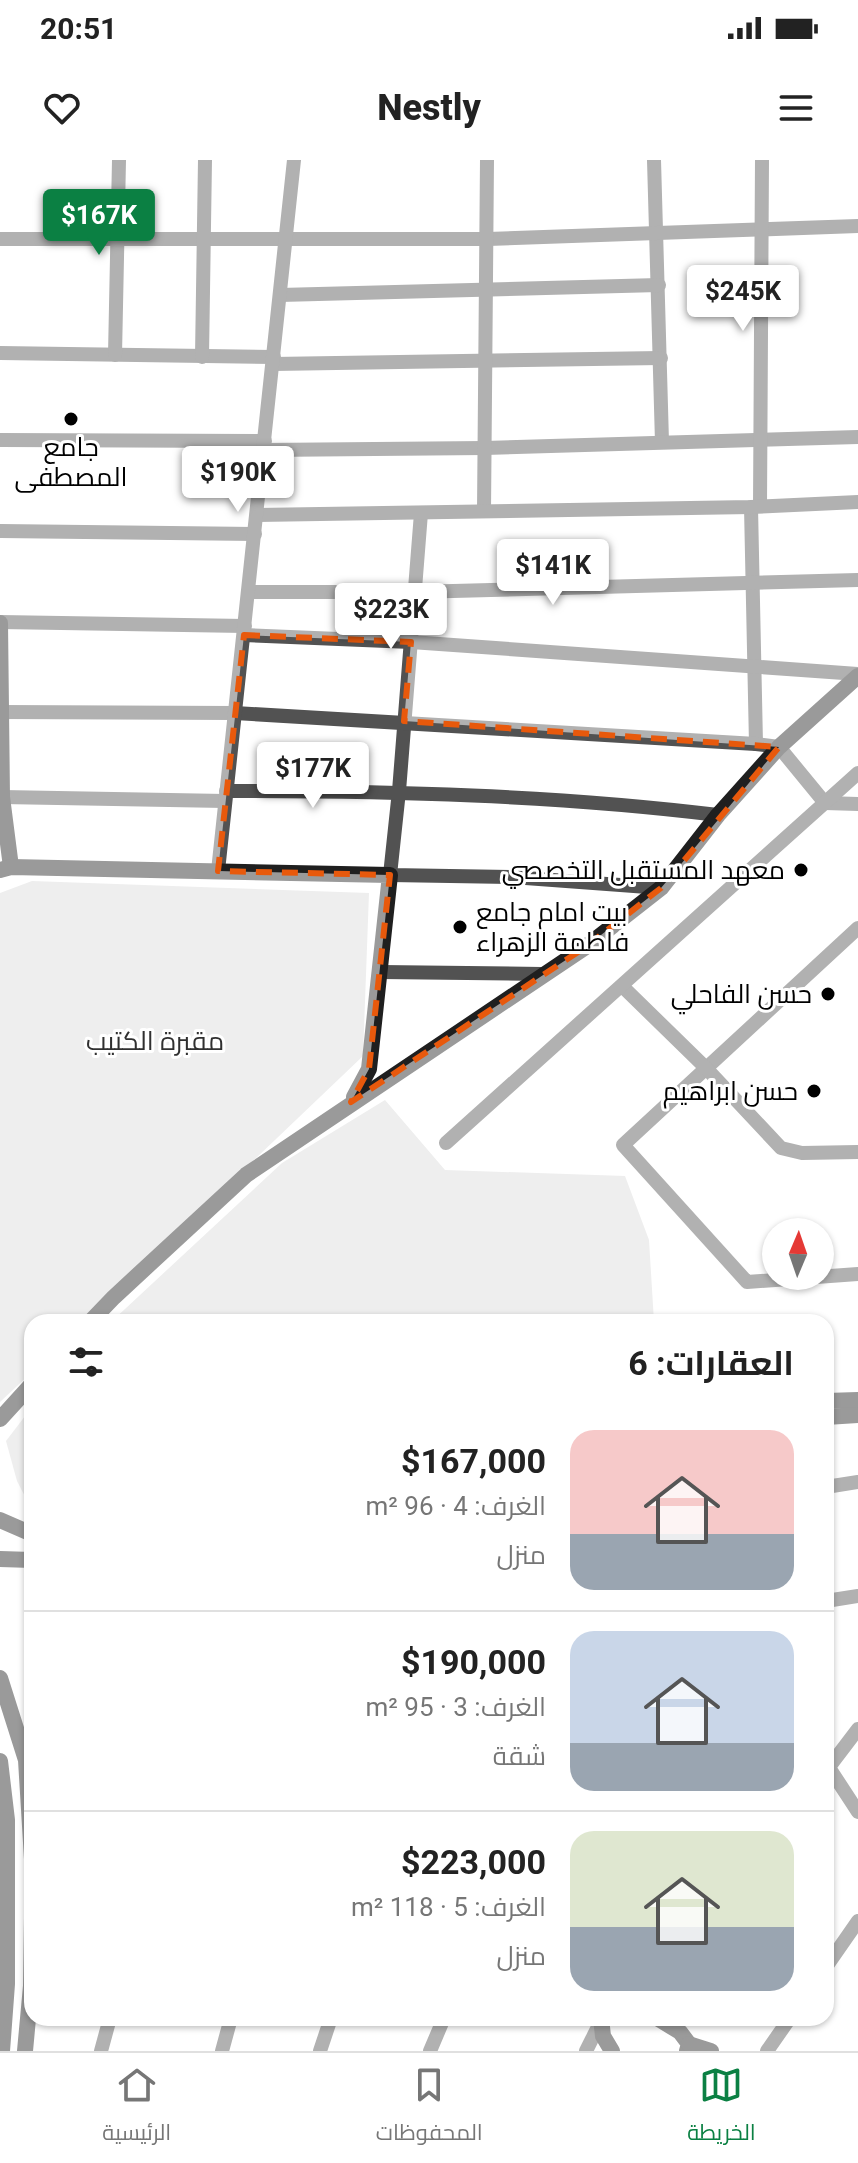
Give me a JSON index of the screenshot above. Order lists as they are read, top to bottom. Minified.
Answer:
{"parks":["مقبرة الكتيب"],"places":["جامع المصطفى","معهد المستقبل التخصصي","بيت امام جامع فاطمة الزهراء","حسن الفاحلي","حسن ابراهيم"],"north":"top","page":{"status":"20:51","header":"Nestly","price":["$167K","$245K","$190K","$141K","$223K","$177K"],"heading":"العقارات: 6","list":[{"name":"$167,000","note":"الغرف: 4 · 96 m² · منزل"},{"name":"$190,000","note":"الغرف: 3 · 95 m² · شقة"},{"name":"$223,000","note":"الغرف: 5 · 118 m² · منزل"}],"tabs":["الخريطة","المحفوظات","الرئيسية"]}}
